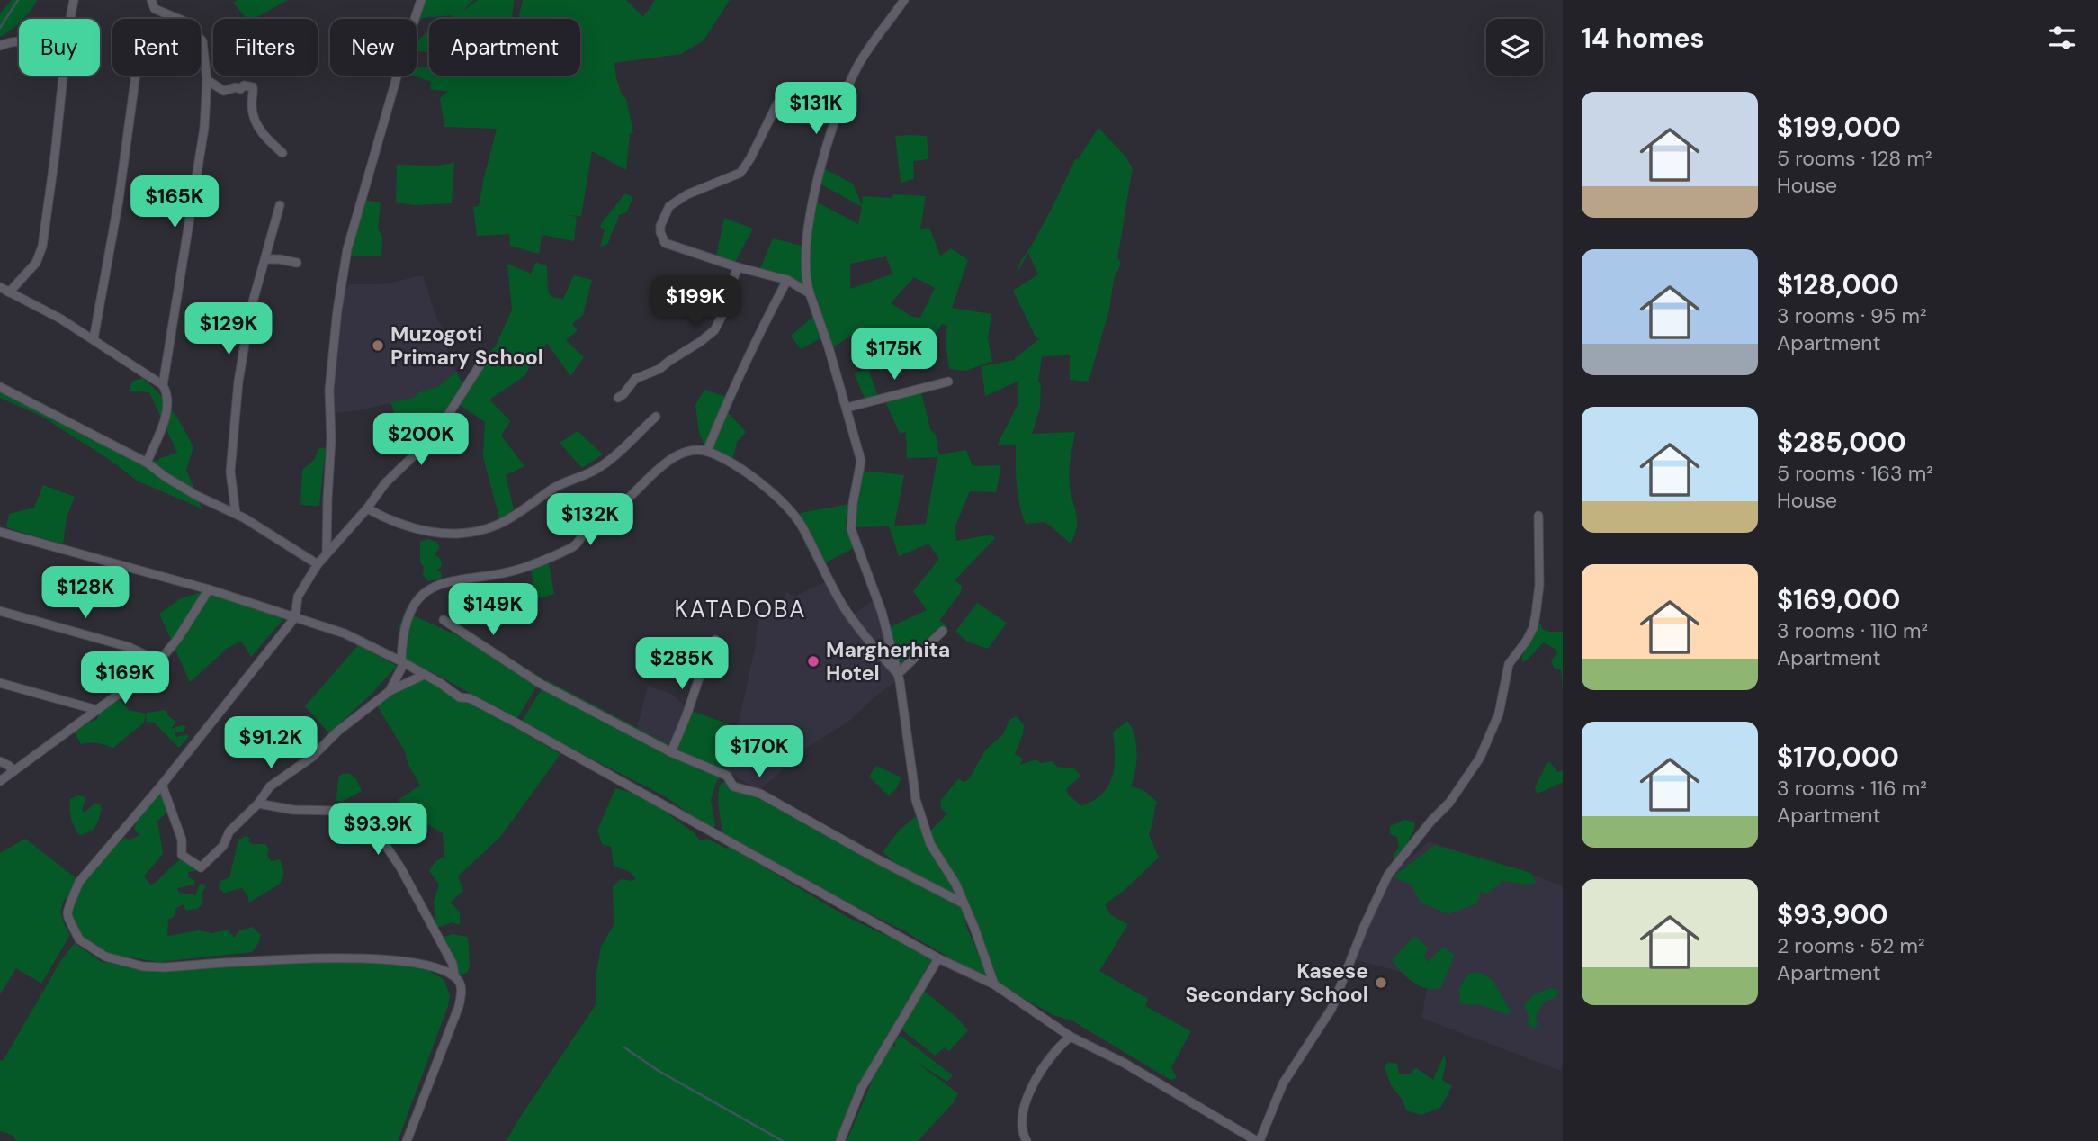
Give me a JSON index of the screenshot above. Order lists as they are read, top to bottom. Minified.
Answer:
{"districts":["KATADOBA"],"places":["Muzogoti Primary School","Margherhita Hotel","Kasese Secondary School"],"page":{"heading":"14 homes","chip":["Buy","Rent","Filters","New","Apartment"],"list":[{"name":"$199,000","note":"5 rooms · 128 m² · House"},{"name":"$128,000","note":"3 rooms · 95 m² · Apartment"},{"name":"$285,000","note":"5 rooms · 163 m² · House"},{"name":"$169,000","note":"3 rooms · 110 m² · Apartment"},{"name":"$170,000","note":"3 rooms · 116 m² · Apartment"},{"name":"$93,900","note":"2 rooms · 52 m² · Apartment"}],"price":["$131K","$165K","$199K","$129K","$175K","$200K","$132K","$128K","$149K","$285K","$169K","$91.2K","$170K","$93.9K"]}}
